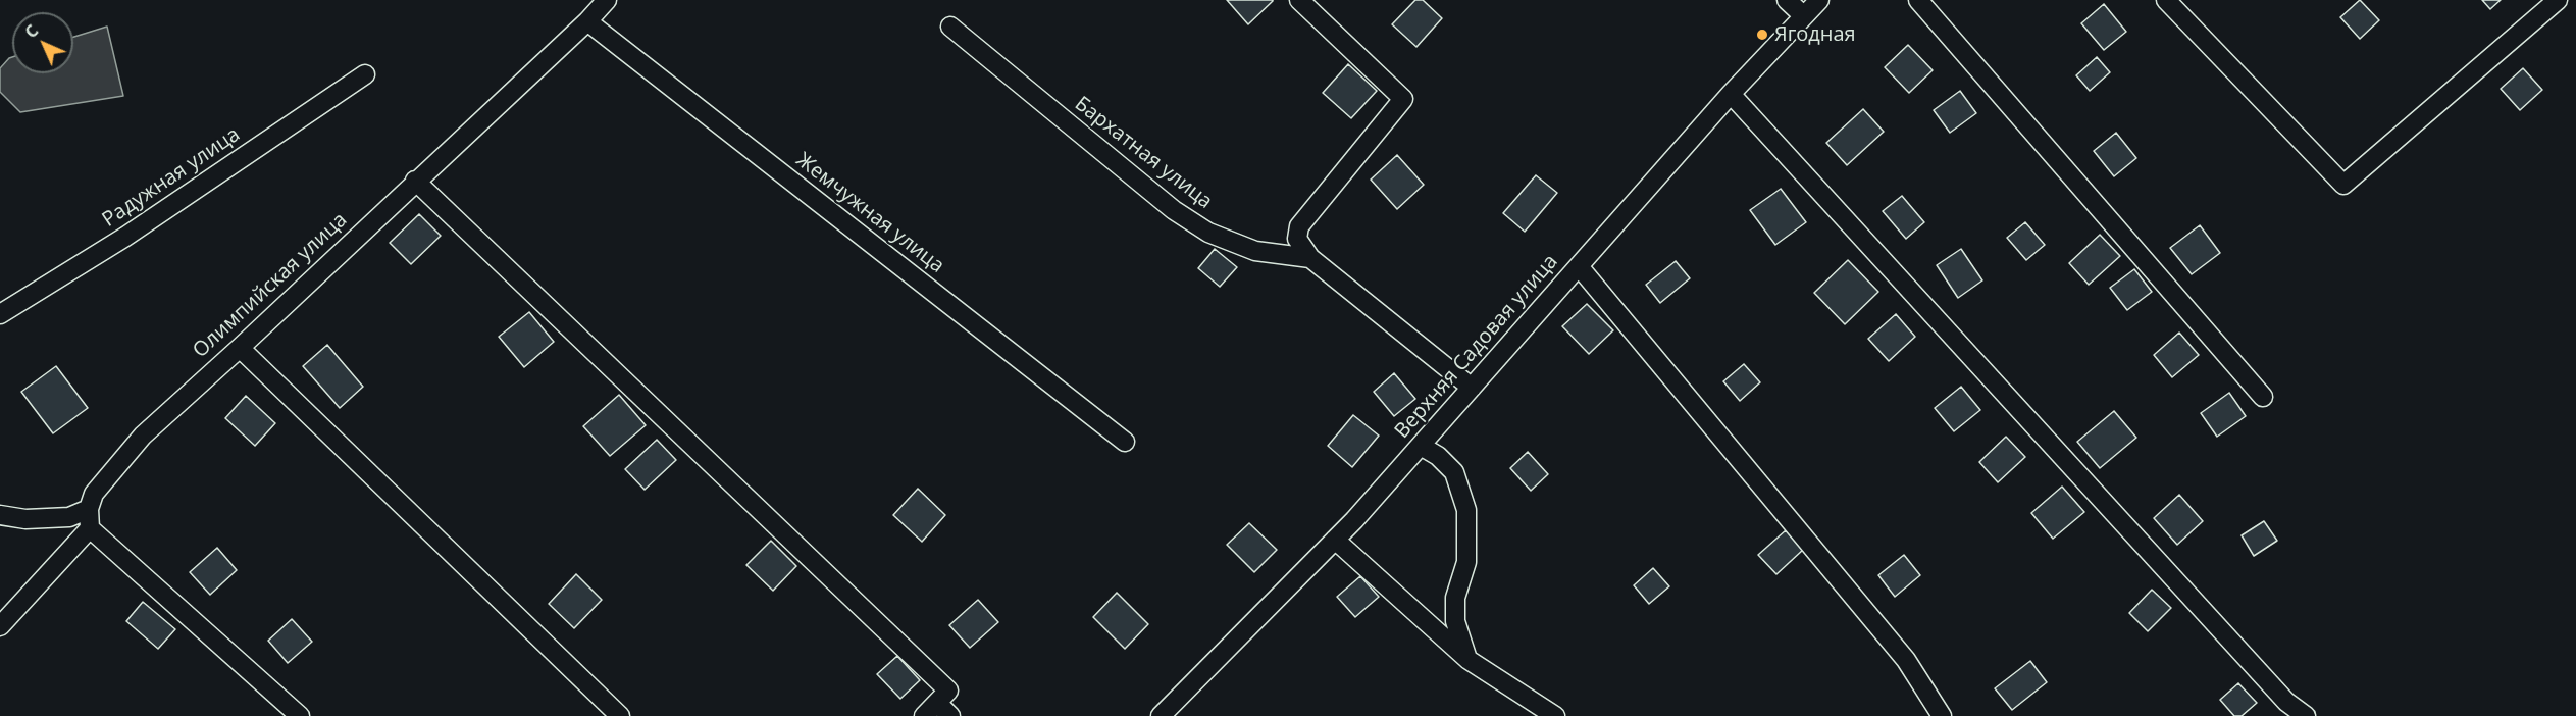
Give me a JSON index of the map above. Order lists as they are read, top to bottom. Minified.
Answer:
{"streets":{"street":["Бархатная улица","Радужная улица","Жемчужная улица","Олимпийская улица","Верхняя Садовая улица"]},"crossings":[["Жемчужная улица","Олимпийская улица"]],"places":["Ягодная"],"north":"top left"}
